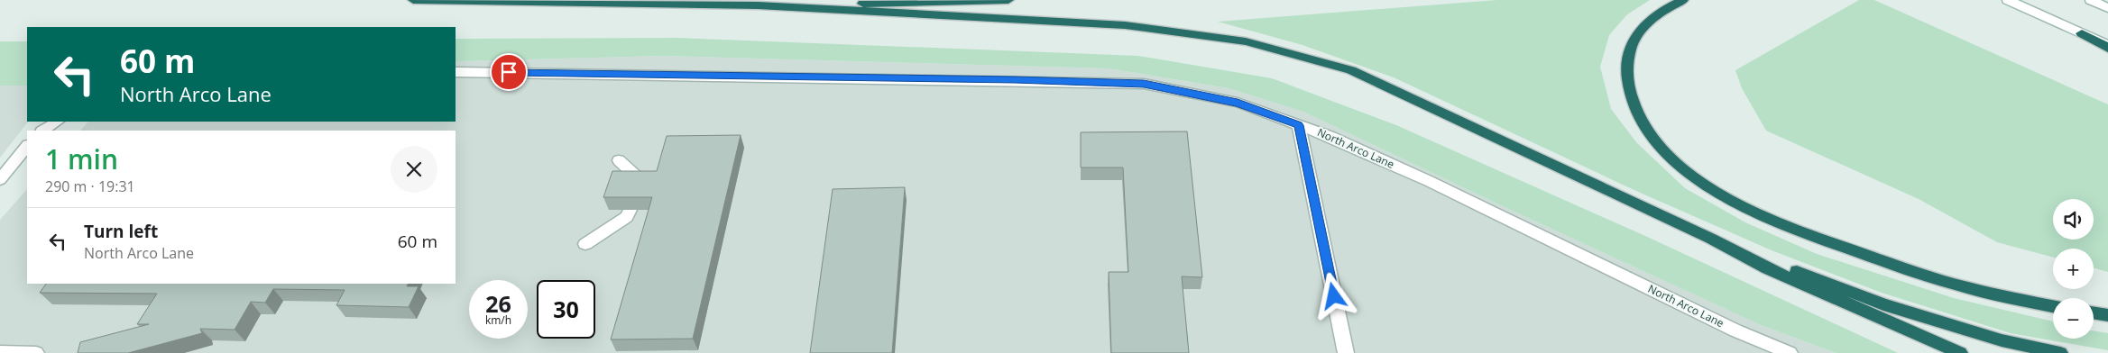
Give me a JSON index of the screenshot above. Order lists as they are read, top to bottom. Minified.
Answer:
{"streets":{"street":["North Arco Lane"]},"page":{"turn":["60 m","North Arco Lane"],"heading":["1 min","290 m · 19:31"],"map_buttons":["+","−"],"list":[{"name":"Turn left","note":"North Arco Lane","value":"60 m"}],"speed":"26 km/h","limit":"30"}}
